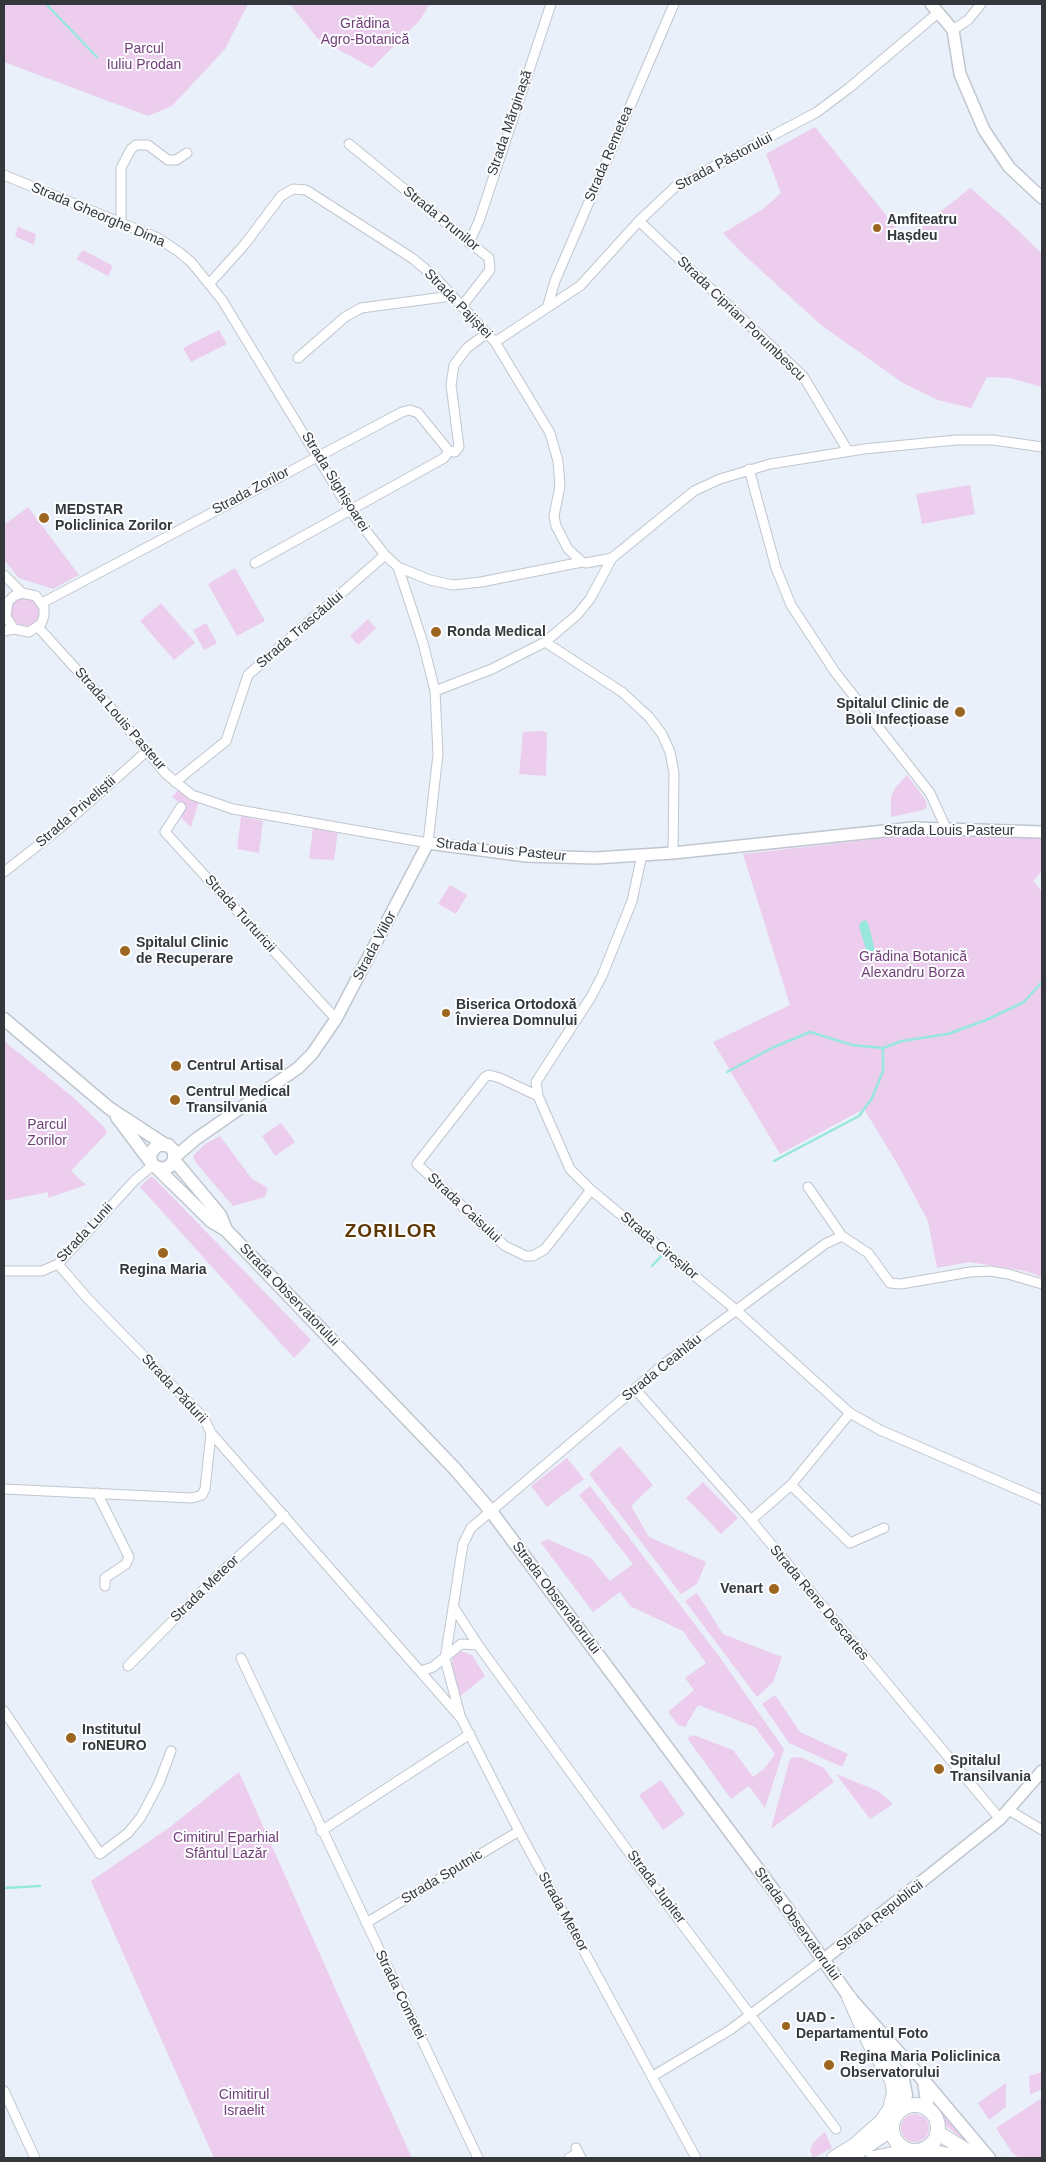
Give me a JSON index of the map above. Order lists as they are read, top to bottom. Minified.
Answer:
{"streets":{"main road":["Strada Observatorului"],"street":["Strada Mărginașă","Strada Remetea","Strada Păstorului","Strada Gheorghe Dima","Strada Prunilor","Strada Pajiștei","Strada Ciprian Porumbescu","Strada Sighișoarei","Strada Zorilor","Strada Trascăului","Strada Louis Pasteur","Strada Priveliștii","Strada Turturicii","Strada Viilor","Strada Caisului","Strada Lunii","Strada Cireșilor","Strada Ceahlău","Strada Pădurii","Strada Meteor","Strada Rene Descartes","Strada Sputnic","Strada Jupiter","Strada Republicii","Strada Cometei"]},"crossings":[["Strada Mărginașă","Strada Prunilor"],["Strada Remetea","Strada Păstorului"],["Strada Păstorului","Strada Pajiștei"],["Strada Păstorului","Strada Ciprian Porumbescu"],["Strada Gheorghe Dima","Strada Pajiștei"],["Strada Gheorghe Dima","Strada Sighișoarei"],["Strada Prunilor","Strada Pajiștei"],["Strada Pajiștei","Strada Sighișoarei"],["Strada Sighișoarei","Strada Zorilor"],["Strada Sighișoarei","Strada Trascăului"],["Strada Sighișoarei","Strada Viilor"],["Strada Zorilor","Strada Louis Pasteur"],["Strada Trascăului","Strada Louis Pasteur"],["Strada Louis Pasteur","Strada Priveliștii"],["Strada Louis Pasteur","Strada Viilor"],["Strada Turturicii","Strada Viilor"],["Strada Viilor","Strada Lunii"],["Strada Viilor","Strada Observatorului"],["Strada Caisului","Strada Cireșilor"],["Strada Lunii","Strada Observatorului"],["Strada Lunii","Strada Pădurii"],["Strada Cireșilor","Strada Ceahlău"],["Strada Observatorului","Strada Ceahlău"],["Strada Observatorului","Strada Republicii"],["Strada Ceahlău","Strada Rene Descartes"],["Strada Pădurii","Strada Meteor"],["Strada Meteor","Strada Sputnic"],["Strada Meteor","Strada Republicii"],["Strada Rene Descartes","Strada Republicii"],["Strada Sputnic","Strada Cometei"],["Strada Jupiter","Strada Republicii"]],"districts":["ZORILOR"],"parks":["Grădina Agro-Botanică","Parcul Iuliu Prodan","Grădina Botanică Alexandru Borza","Parcul Zorilor","Cimitirul Eparhial Sfântul Lazăr","Cimitirul Israelit"],"places":["Amfiteatru Hașdeu","MEDSTAR Policlinica Zorilor","Ronda Medical","Spitalul Clinic de Boli Infecțioase","Spitalul Clinic de Recuperare","Biserica Ortodoxă Învierea Domnului","Centrul Artisal","Centrul Medical Transilvania","Regina Maria","Venart","Institutul roNEURO","Spitalul Transilvania","UAD - Departamentul Foto","Regina Maria Policlinica Observatorului"]}
